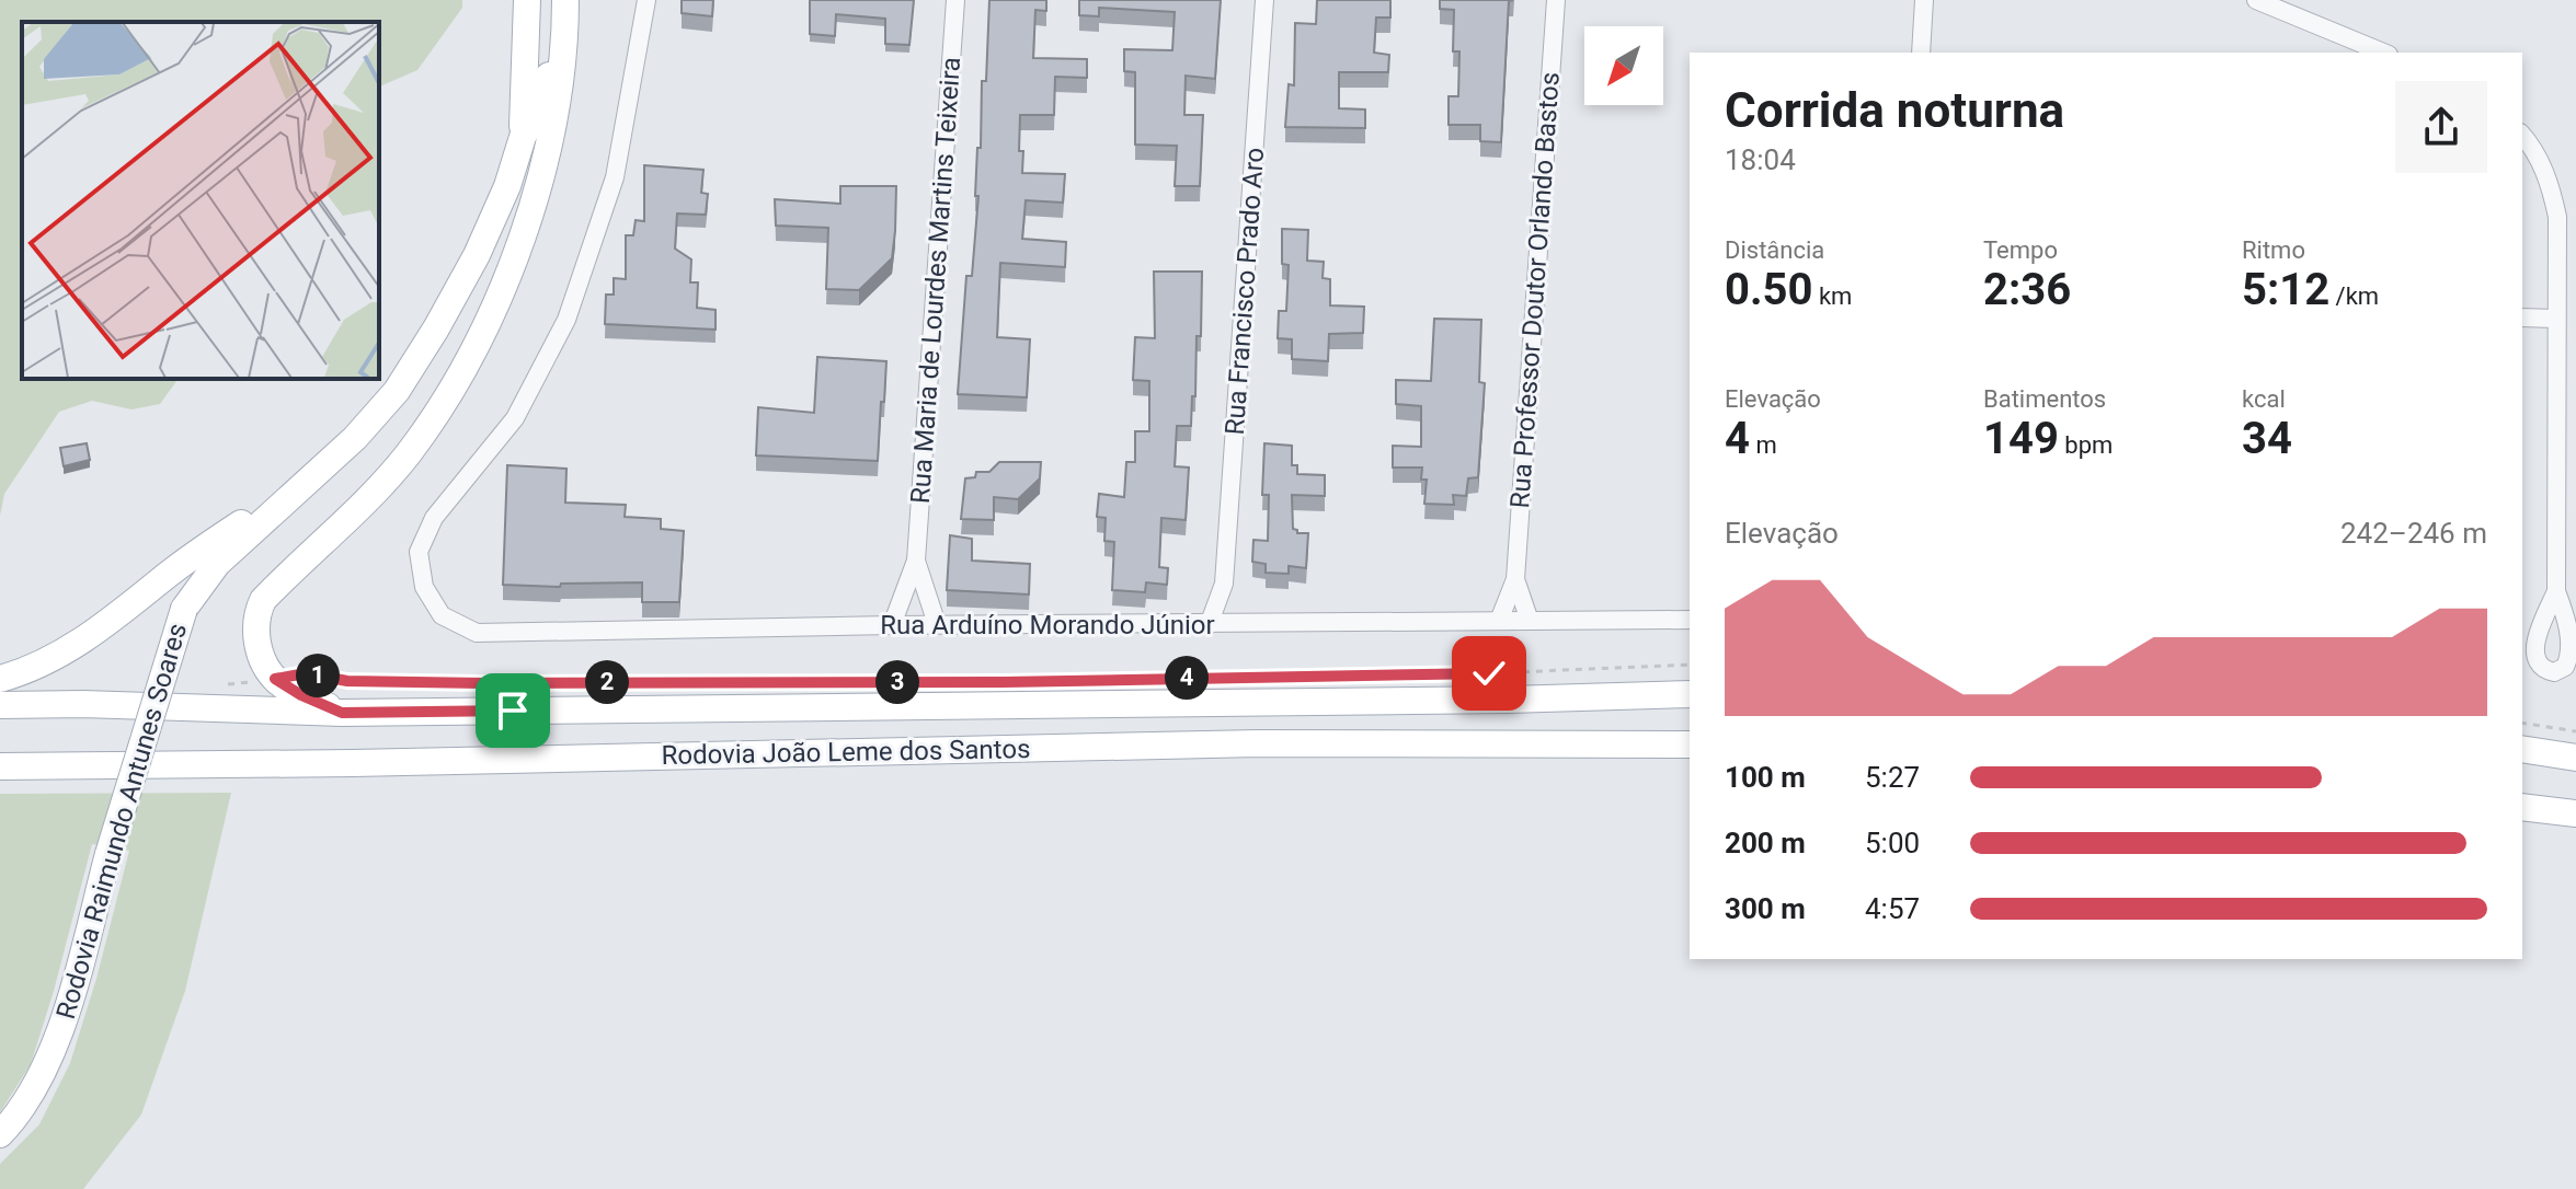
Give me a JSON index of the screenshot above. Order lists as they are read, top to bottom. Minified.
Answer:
{"streets":{"main road":["Rodovia João Leme dos Santos","Rodovia Raimundo Antunes Soares"],"street":["Rua Maria de Lourdes Martins Teixeira","Rua Professor Doutor Orlando Bastos","Rua Francisco Prado Aro","Rua Arduíno Morando Júnior"]},"crossings":[["Rua Maria de Lourdes Martins Teixeira","Rua Arduíno Morando Júnior"],["Rua Professor Doutor Orlando Bastos","Rua Arduíno Morando Júnior"],["Rua Francisco Prado Aro","Rua Arduíno Morando Júnior"]],"north":"bottom left","page":{"heading":["Corrida noturna","18:04"],"stats":[["Distância","0.50 km"],["Tempo","2:36"],["Ritmo","5:12 /km"],["Elevação","4 m"],["Batimentos","149 bpm"],["kcal","34"]],"chart":["Elevação","242–246 m"],"pins":["1","4","2","3"],"list":[{"name":"100 m","note":"5:27"},{"name":"200 m","note":"5:00"},{"name":"300 m","note":"4:57"}]}}
